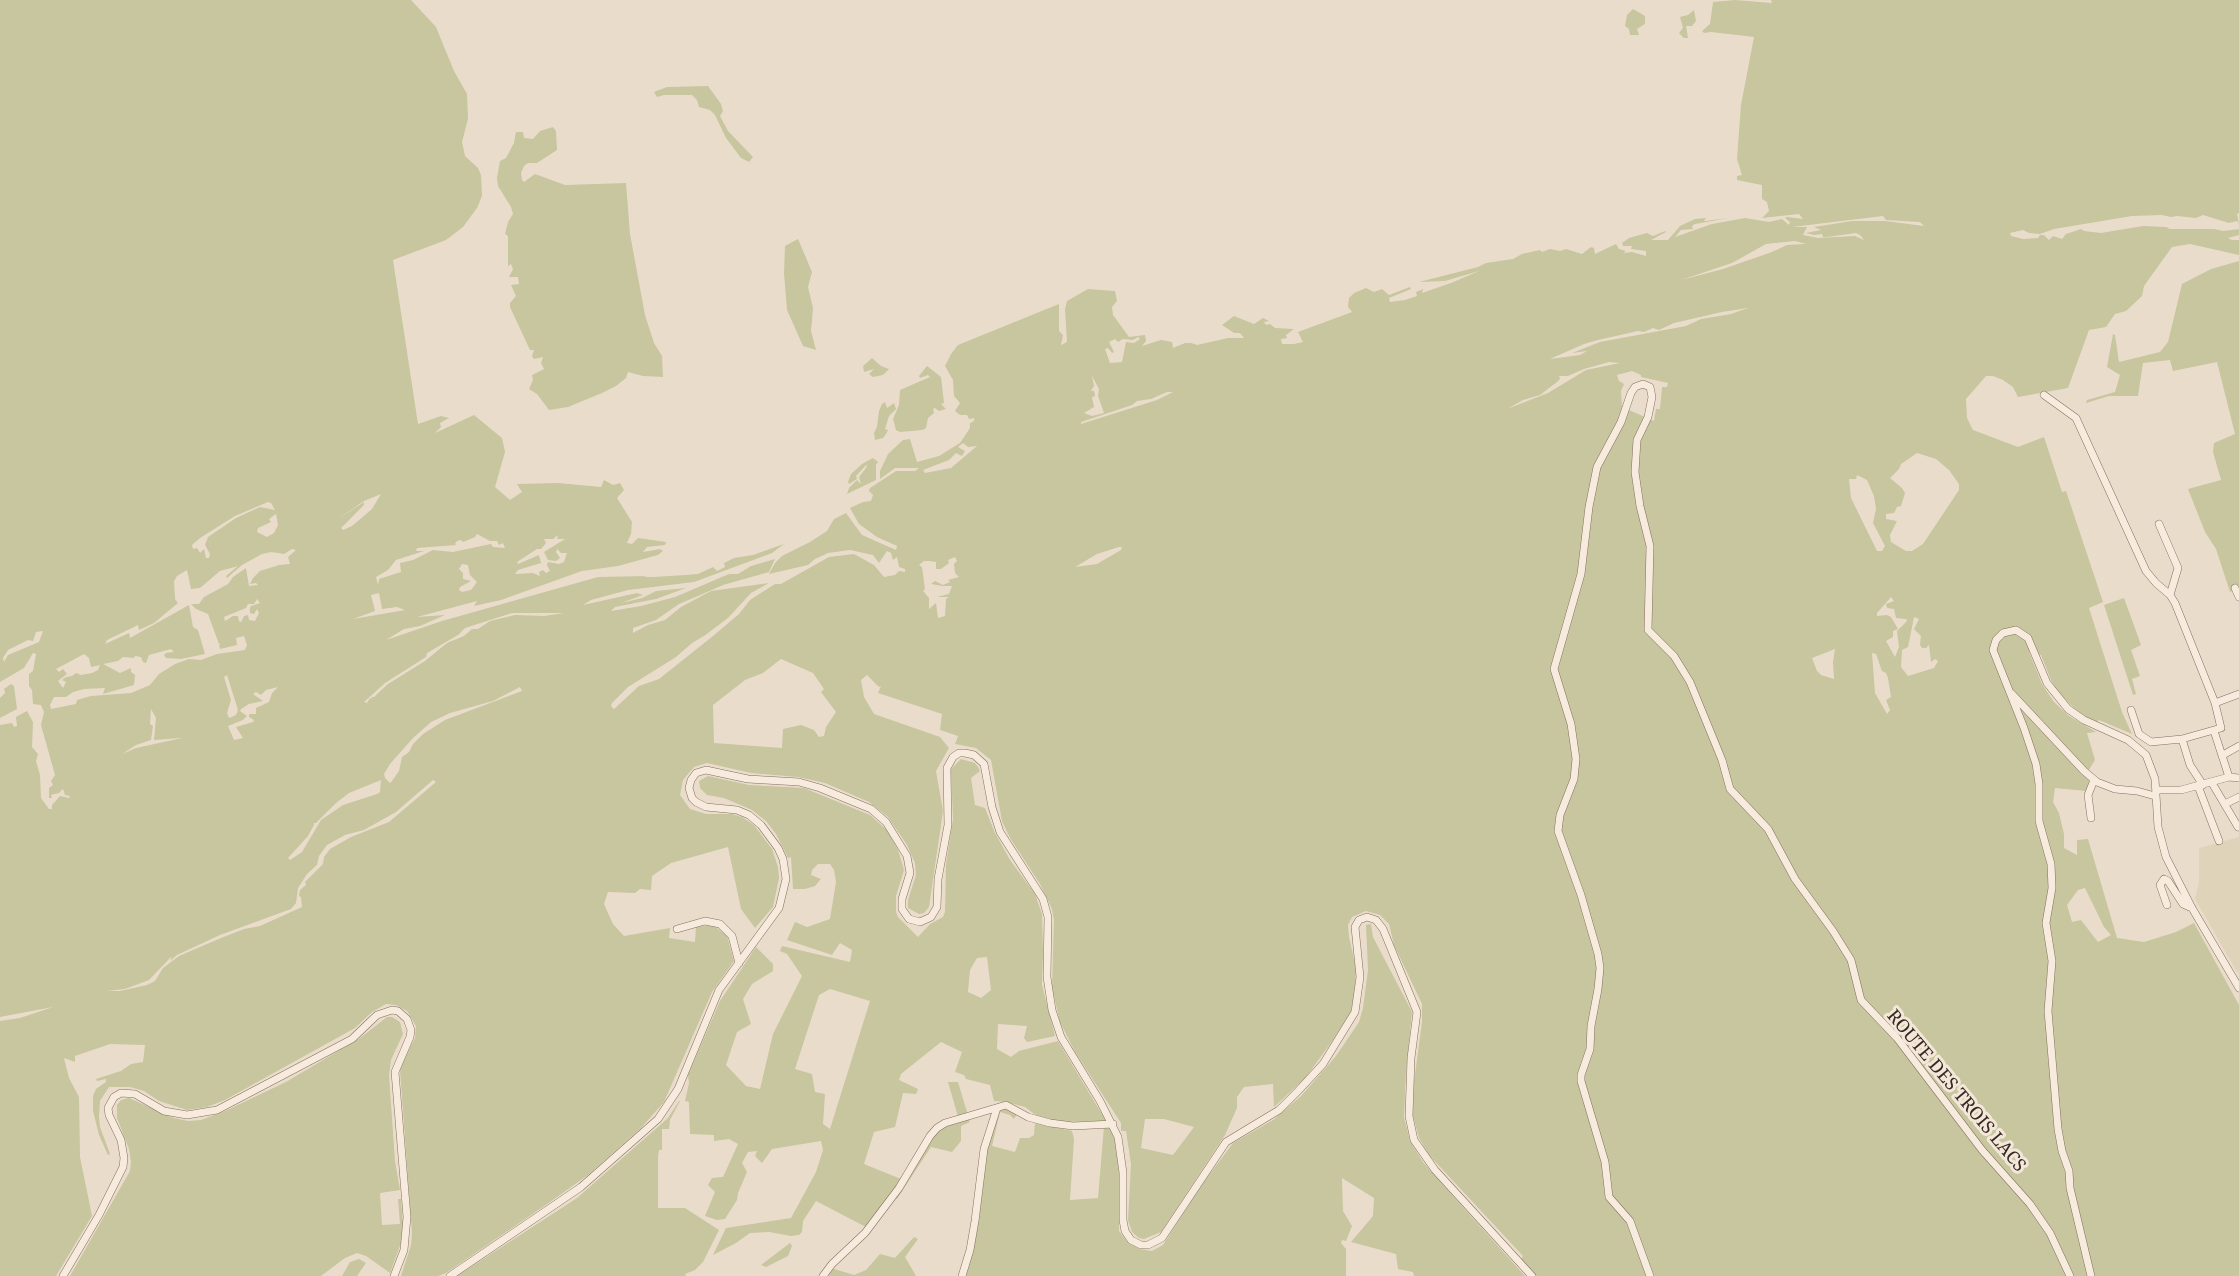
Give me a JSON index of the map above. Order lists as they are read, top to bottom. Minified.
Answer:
{"streets":{"street":["ROUTE DES TROIS LACS"]}}
